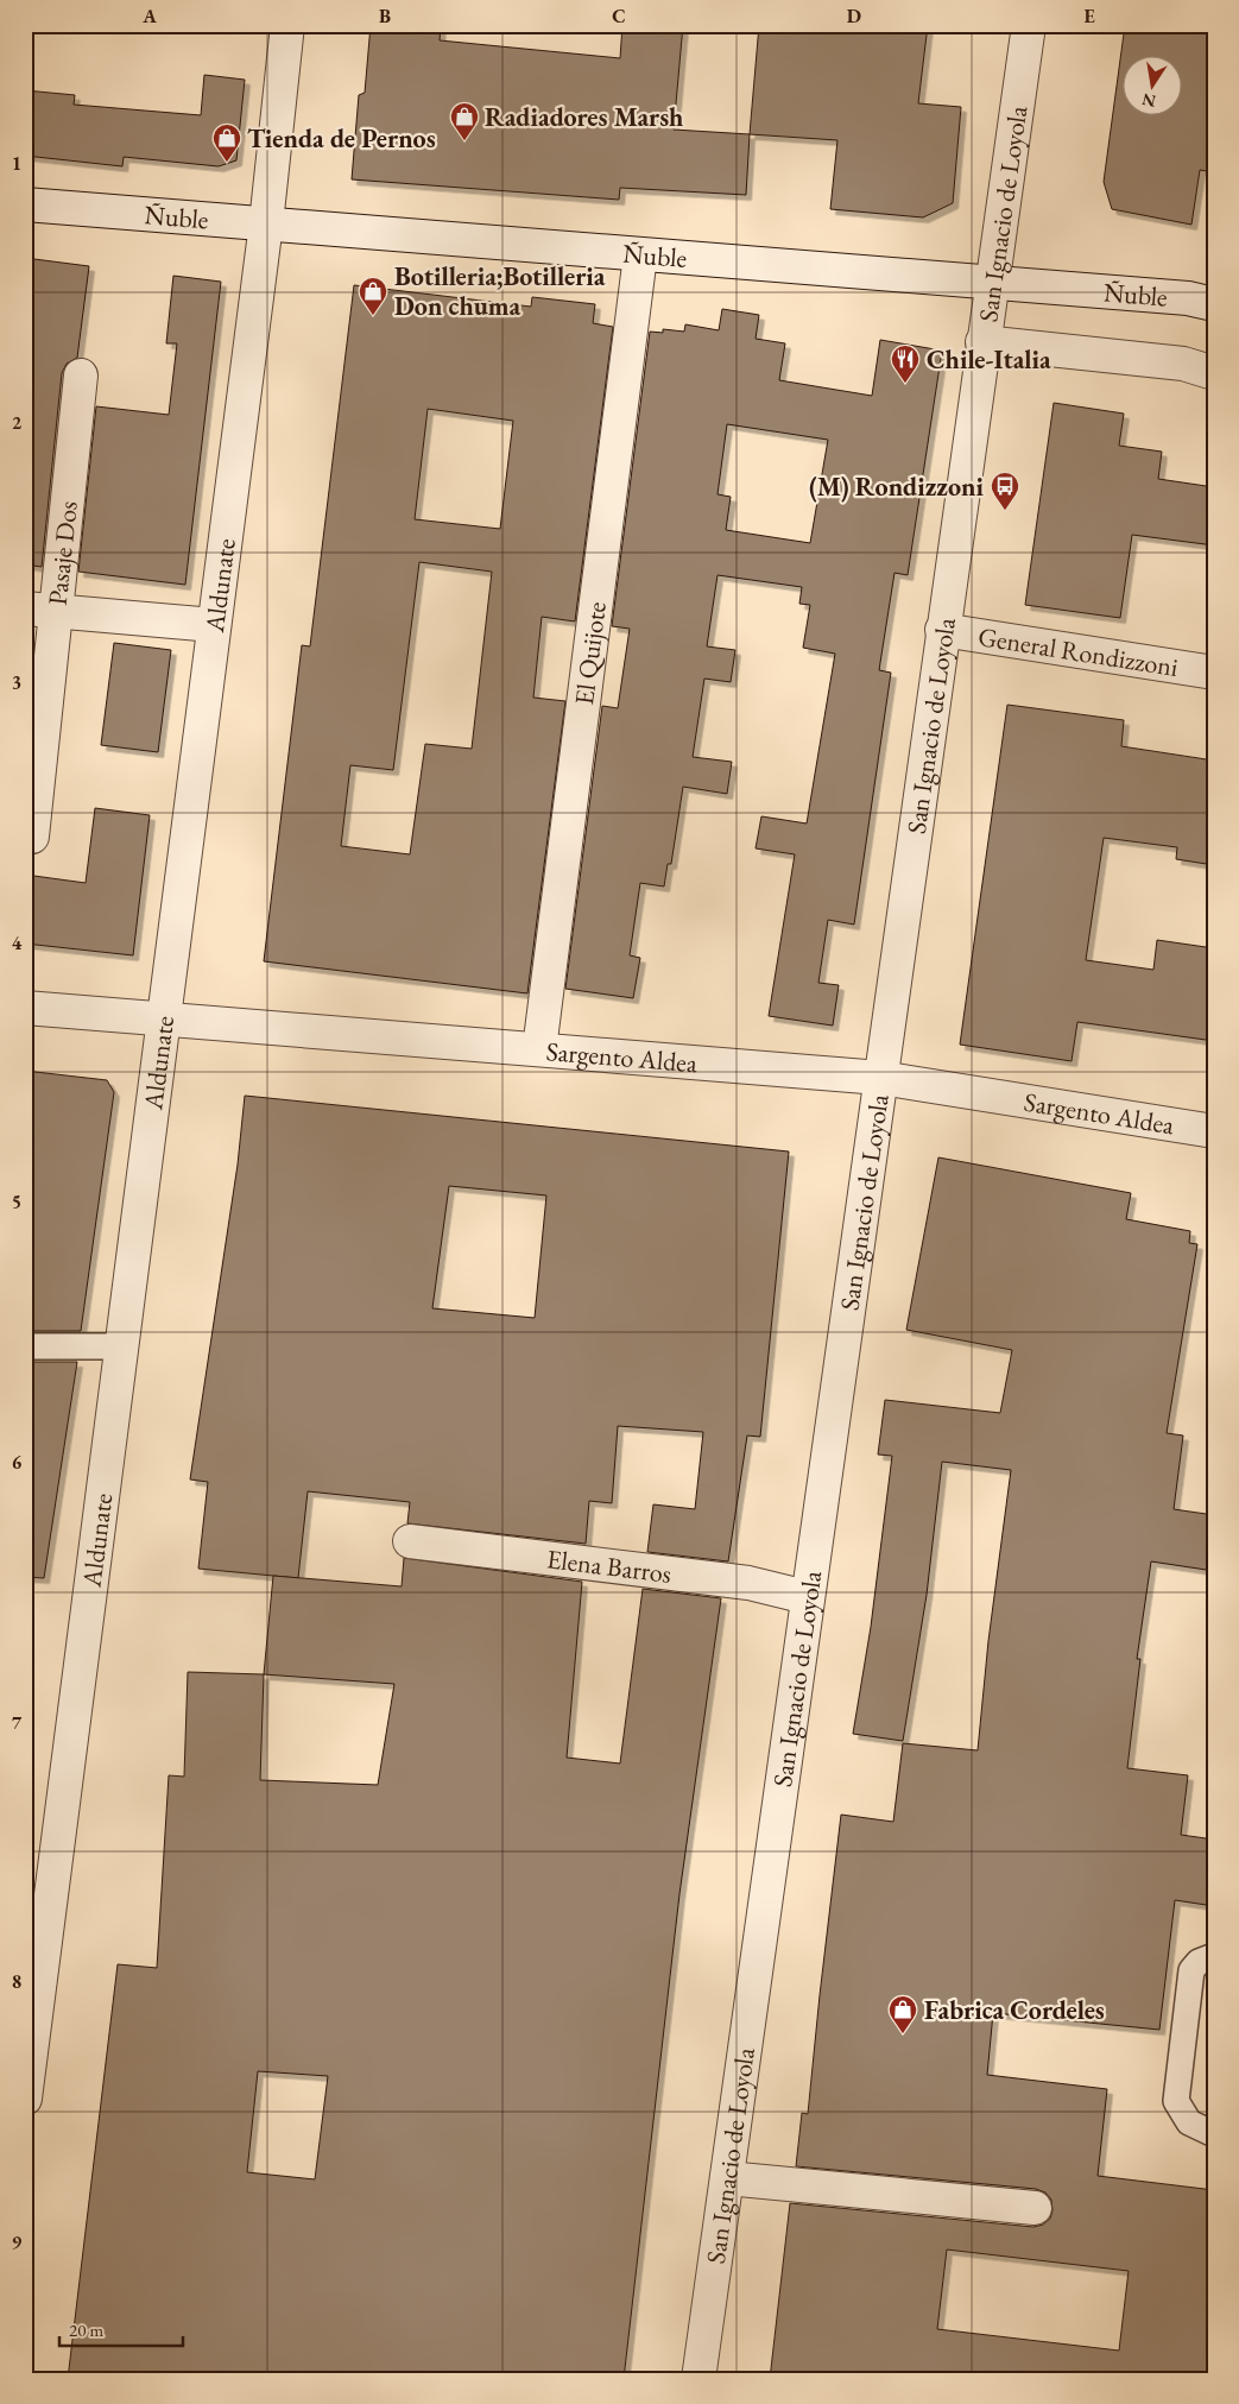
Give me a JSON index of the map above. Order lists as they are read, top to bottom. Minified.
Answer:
{"streets":{"street":["San Ignacio de Loyola","Ñuble","Pasaje Dos","Aldunate","General Rondizzoni","El Quijote","Sargento Aldea","Elena Barros"]},"crossings":[["San Ignacio de Loyola","Ñuble"],["San Ignacio de Loyola","General Rondizzoni"],["San Ignacio de Loyola","Sargento Aldea"],["San Ignacio de Loyola","Elena Barros"],["Ñuble","Aldunate"],["Ñuble","El Quijote"],["Aldunate","Sargento Aldea"],["El Quijote","Sargento Aldea"]],"places":{"shop":["Radiadores Marsh","Tienda de Pernos","Botilleria;Botilleria Don chuma","Fabrica Cordeles"],"restaurant":["Chile-Italia"],"bus stop":["(M) Rondizzoni"]},"scale_bar":"20 m","north":"bottom","grid":{"columns":["A","B","C","D","E"],"rows":["1","2","3","4","5","6","7","8","9"]}}
